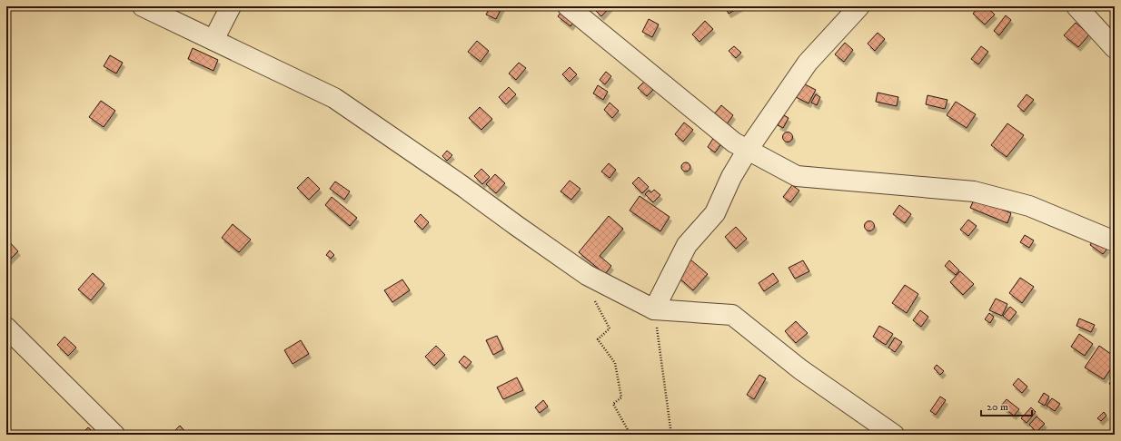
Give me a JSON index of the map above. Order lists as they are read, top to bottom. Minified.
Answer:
{"scale_bar":"20 m"}
